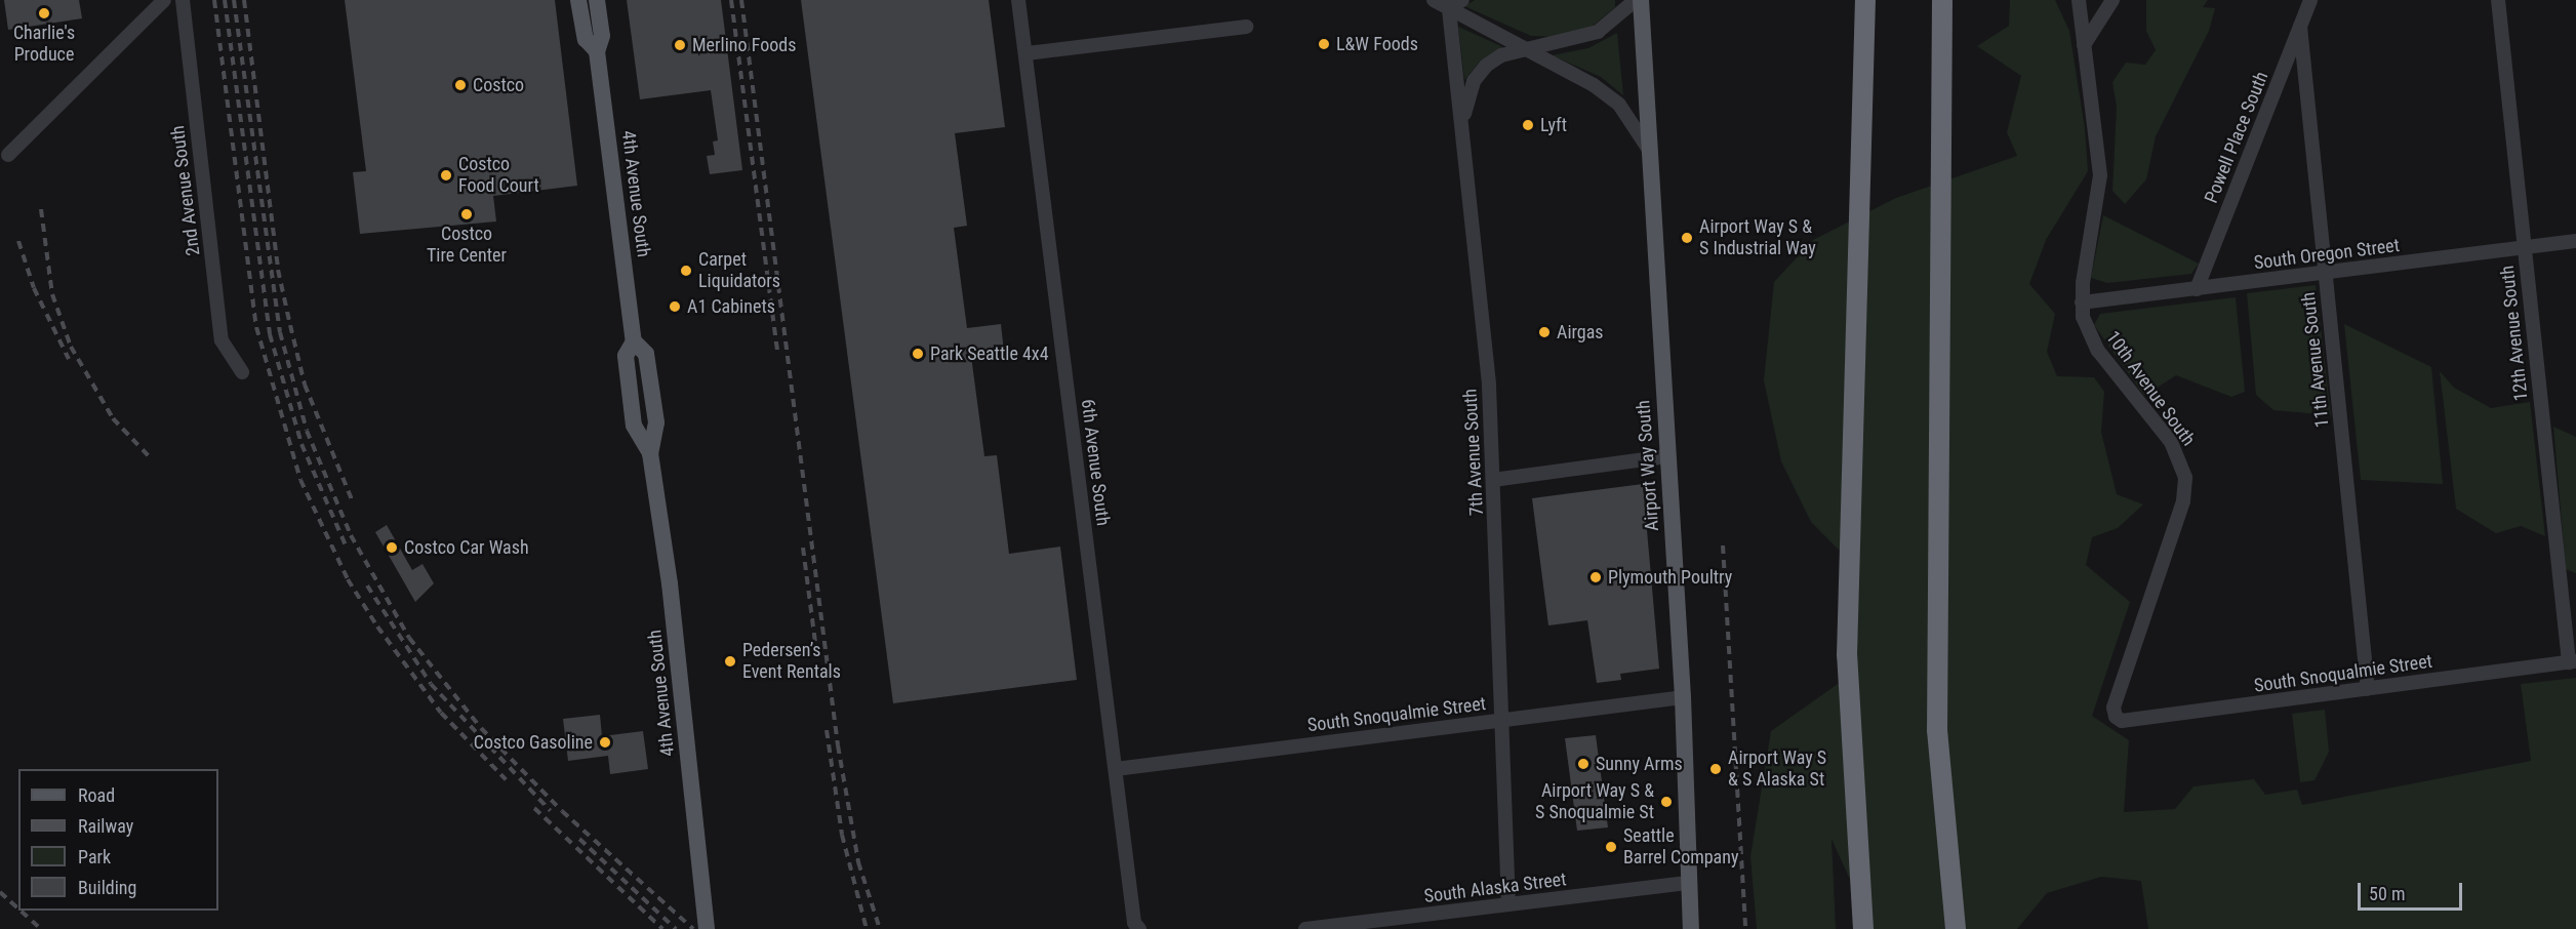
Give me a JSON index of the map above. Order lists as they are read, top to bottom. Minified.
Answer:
{"streets":{"main road":["4th Avenue South","Airport Way South"],"street":["Powell Place South","2nd Avenue South","South Oregon Street","12th Avenue South","11th Avenue South","10th Avenue South","7th Avenue South","6th Avenue South","South Snoqualmie Street","South Alaska Street"]},"crossings":[["Powell Place South","South Oregon Street"],["Powell Place South","11th Avenue South"],["South Oregon Street","12th Avenue South"],["South Oregon Street","11th Avenue South"],["South Oregon Street","10th Avenue South"],["12th Avenue South","South Snoqualmie Street"],["11th Avenue South","South Snoqualmie Street"],["10th Avenue South","South Snoqualmie Street"],["7th Avenue South","South Snoqualmie Street"],["7th Avenue South","South Alaska Street"],["6th Avenue South","South Snoqualmie Street"],["Airport Way South","South Snoqualmie Street"],["Airport Way South","South Alaska Street"]],"places":["Charlie's Produce","L&W Foods","Merlino Foods","Costco","Lyft","Costco Food Court","Costco Tire Center","Airport Way S & S Industrial Way","Carpet Liquidators","A1 Cabinets","Airgas","Park Seattle 4x4","Costco Car Wash","Plymouth Poultry","Pedersen’s Event Rentals","Costco Gasoline","Sunny Arms","Airport Way S & S Alaska St","Airport Way S & S Snoqualmie St","Seattle Barrel Company"],"legend":["Road","Railway","Park","Building"],"scale_bar":"50 m"}
